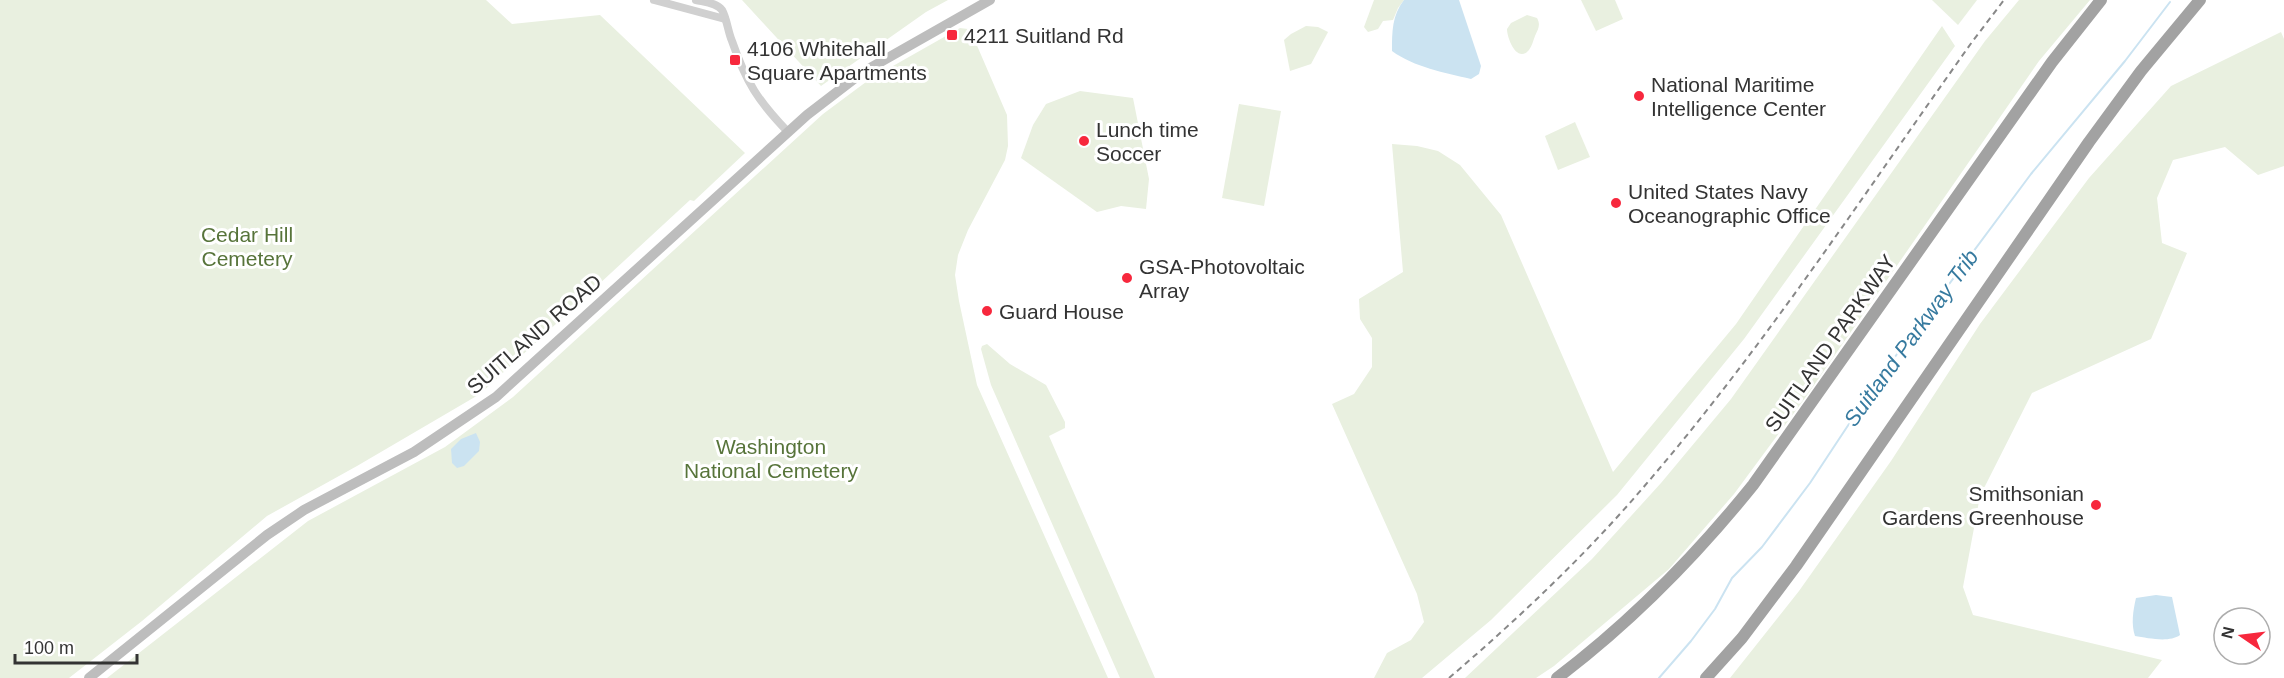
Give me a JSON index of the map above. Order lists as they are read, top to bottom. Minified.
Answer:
{"streets":{"highway":["SUITLAND PARKWAY"],"main road":["SUITLAND ROAD"]},"water":["Suitland Parkway Trib"],"parks":["Cedar Hill Cemetery","Washington National Cemetery"],"places":{"transit":["4211 Suitland Rd","4106 Whitehall Square Apartments"],"other":["National Maritime Intelligence Center","Lunch time Soccer","United States Navy Oceanographic Office","GSA-Photovoltaic Array","Guard House","Smithsonian Gardens Greenhouse"]},"scale_bar":"100 m","north":"left"}
